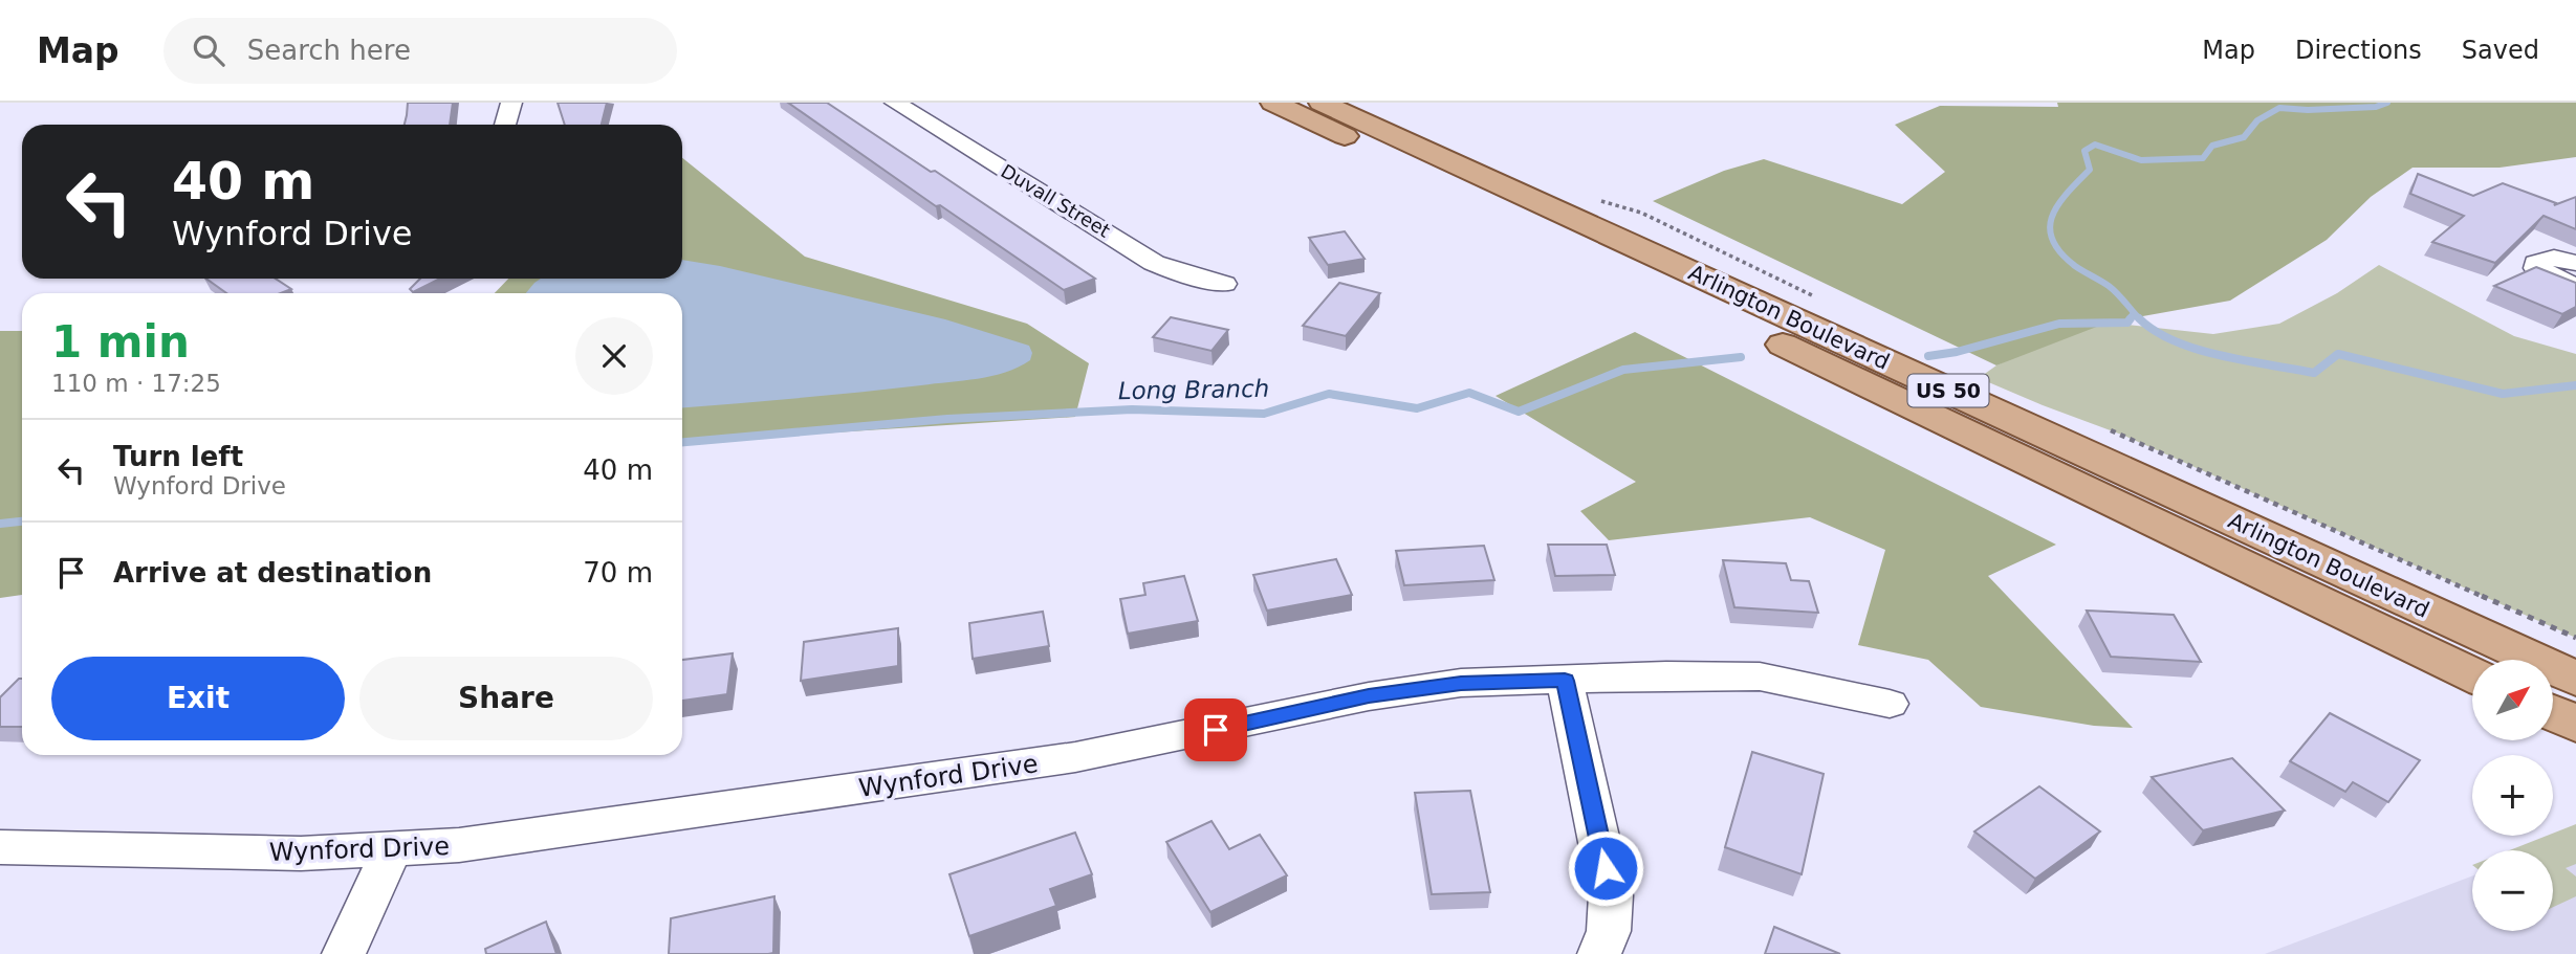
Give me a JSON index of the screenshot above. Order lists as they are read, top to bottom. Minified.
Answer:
{"streets":{"main road":["Arlington Boulevard","US 50"],"street":["Duvall Street","Wynford Drive"]},"water":["Long Branch"],"north":"top right","page":{"header":"Map","search":"Search here","nav":["Map","Directions","Saved"],"turn":["40 m","Wynford Drive"],"heading":["1 min","110 m · 17:25"],"list":[{"name":"Turn left","note":"Wynford Drive","value":"40 m"},{"name":"Arrive at destination","value":"70 m"}],"buttons":["Exit","Share"],"map_buttons":["+","−"]}}
